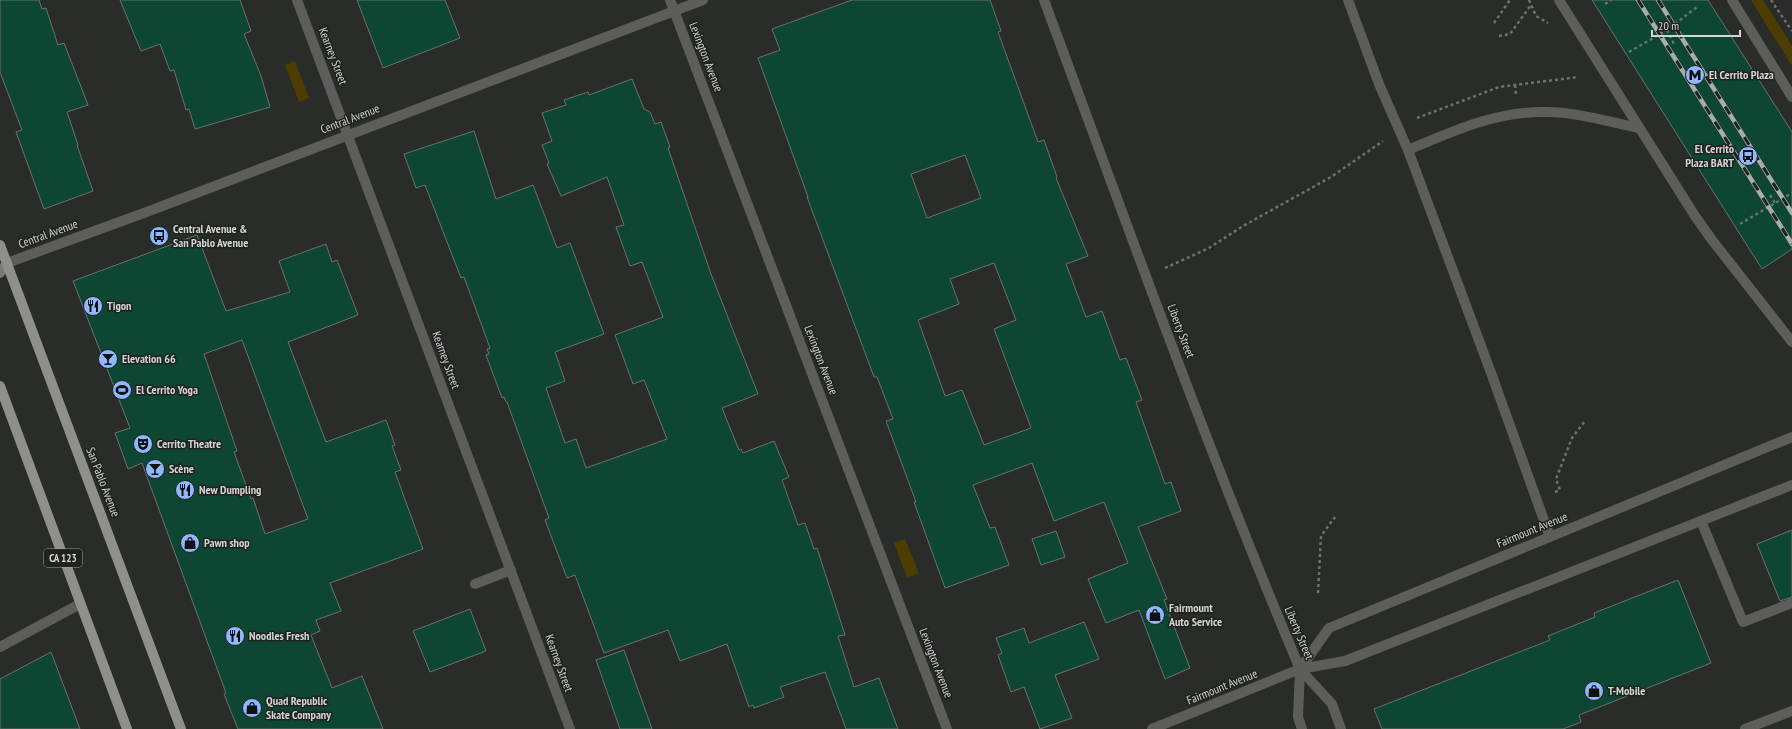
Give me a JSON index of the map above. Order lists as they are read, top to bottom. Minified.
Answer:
{"streets":{"main road":["San Pablo Avenue","CA 123"],"street":["Kearney Street","Lexington Avenue","Central Avenue","Liberty Street","Fairmount Avenue"]},"crossings":[["Kearney Street","Central Avenue"],["Lexington Avenue","Central Avenue"],["Central Avenue","San Pablo Avenue"],["Liberty Street","Fairmount Avenue"]],"places":{"metro station":["El Cerrito Plaza"],"bus stop":["El Cerrito Plaza BART","Central Avenue & San Pablo Avenue"],"restaurant":["Tigon","New Dumpling","Noodles Fresh"],"bar":["Elevation 66","Scène"],"sports":["El Cerrito Yoga"],"theatre":["Cerrito Theatre"],"shop":["Pawn shop","Fairmount Auto Service","T-Mobile","Quad Republic Skate Company"]},"scale_bar":"20 m"}
